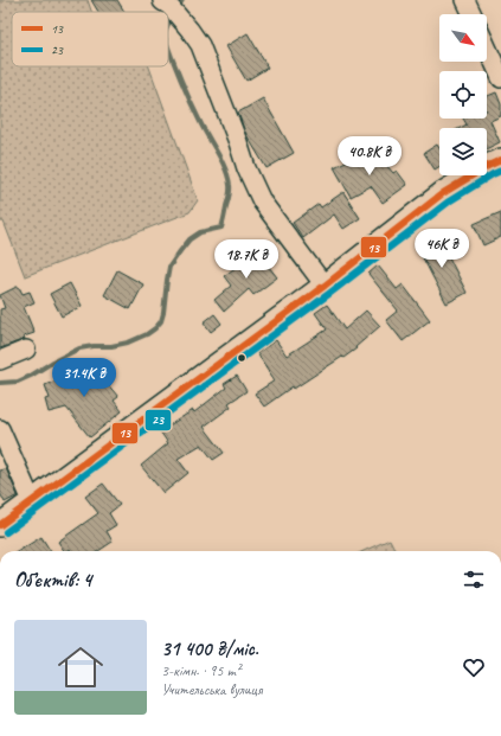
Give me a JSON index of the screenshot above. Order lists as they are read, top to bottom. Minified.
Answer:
{"lines":["transit line 13","transit line 23"],"legend":["13","23"],"north":"bottom right","page":{"price":["40.8K ₴","46K ₴","18.7K ₴","31.4K ₴"],"heading":"Об’єктів: 4","list":[{"name":"31 400 ₴/міс.","note":"3-кімн. · 95 m² · Учительська вулиця"}]}}
